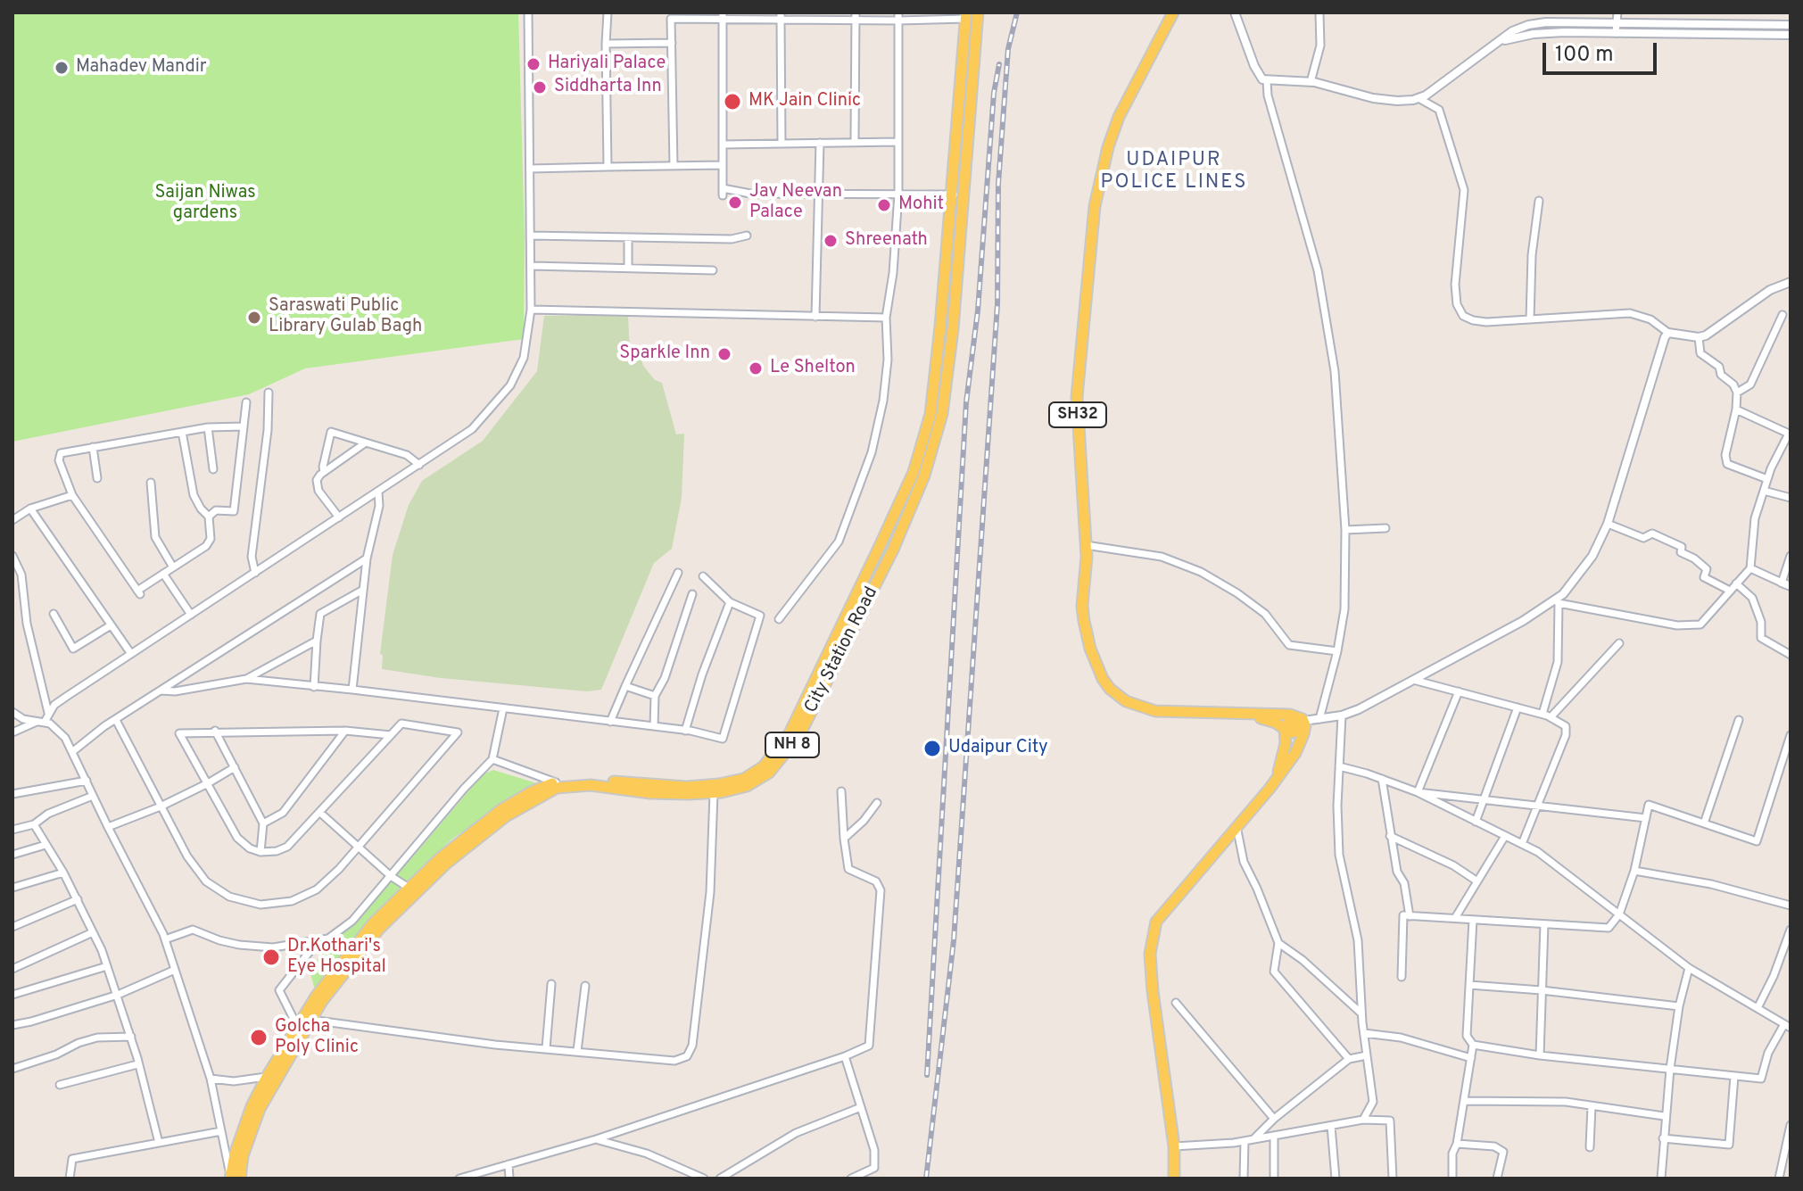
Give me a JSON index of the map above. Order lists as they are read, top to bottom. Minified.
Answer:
{"streets":{"main road":["SH32","City Station Road","NH 8"]},"districts":["UDAIPUR POLICE LINES"],"parks":["Saijan Niwas gardens"],"places":["Hariyali Palace","Mahadev Mandir","Siddharta Inn","MK Jain Clinic","Jav Neevan Palace","Mohit","Shreenath","Saraswati Public Library Gulab Bagh","Sparkle Inn","Le Shelton","Udaipur City","Dr.Kothari's Eye Hospital","Golcha Poly Clinic"],"scale_bar":"100 m"}
